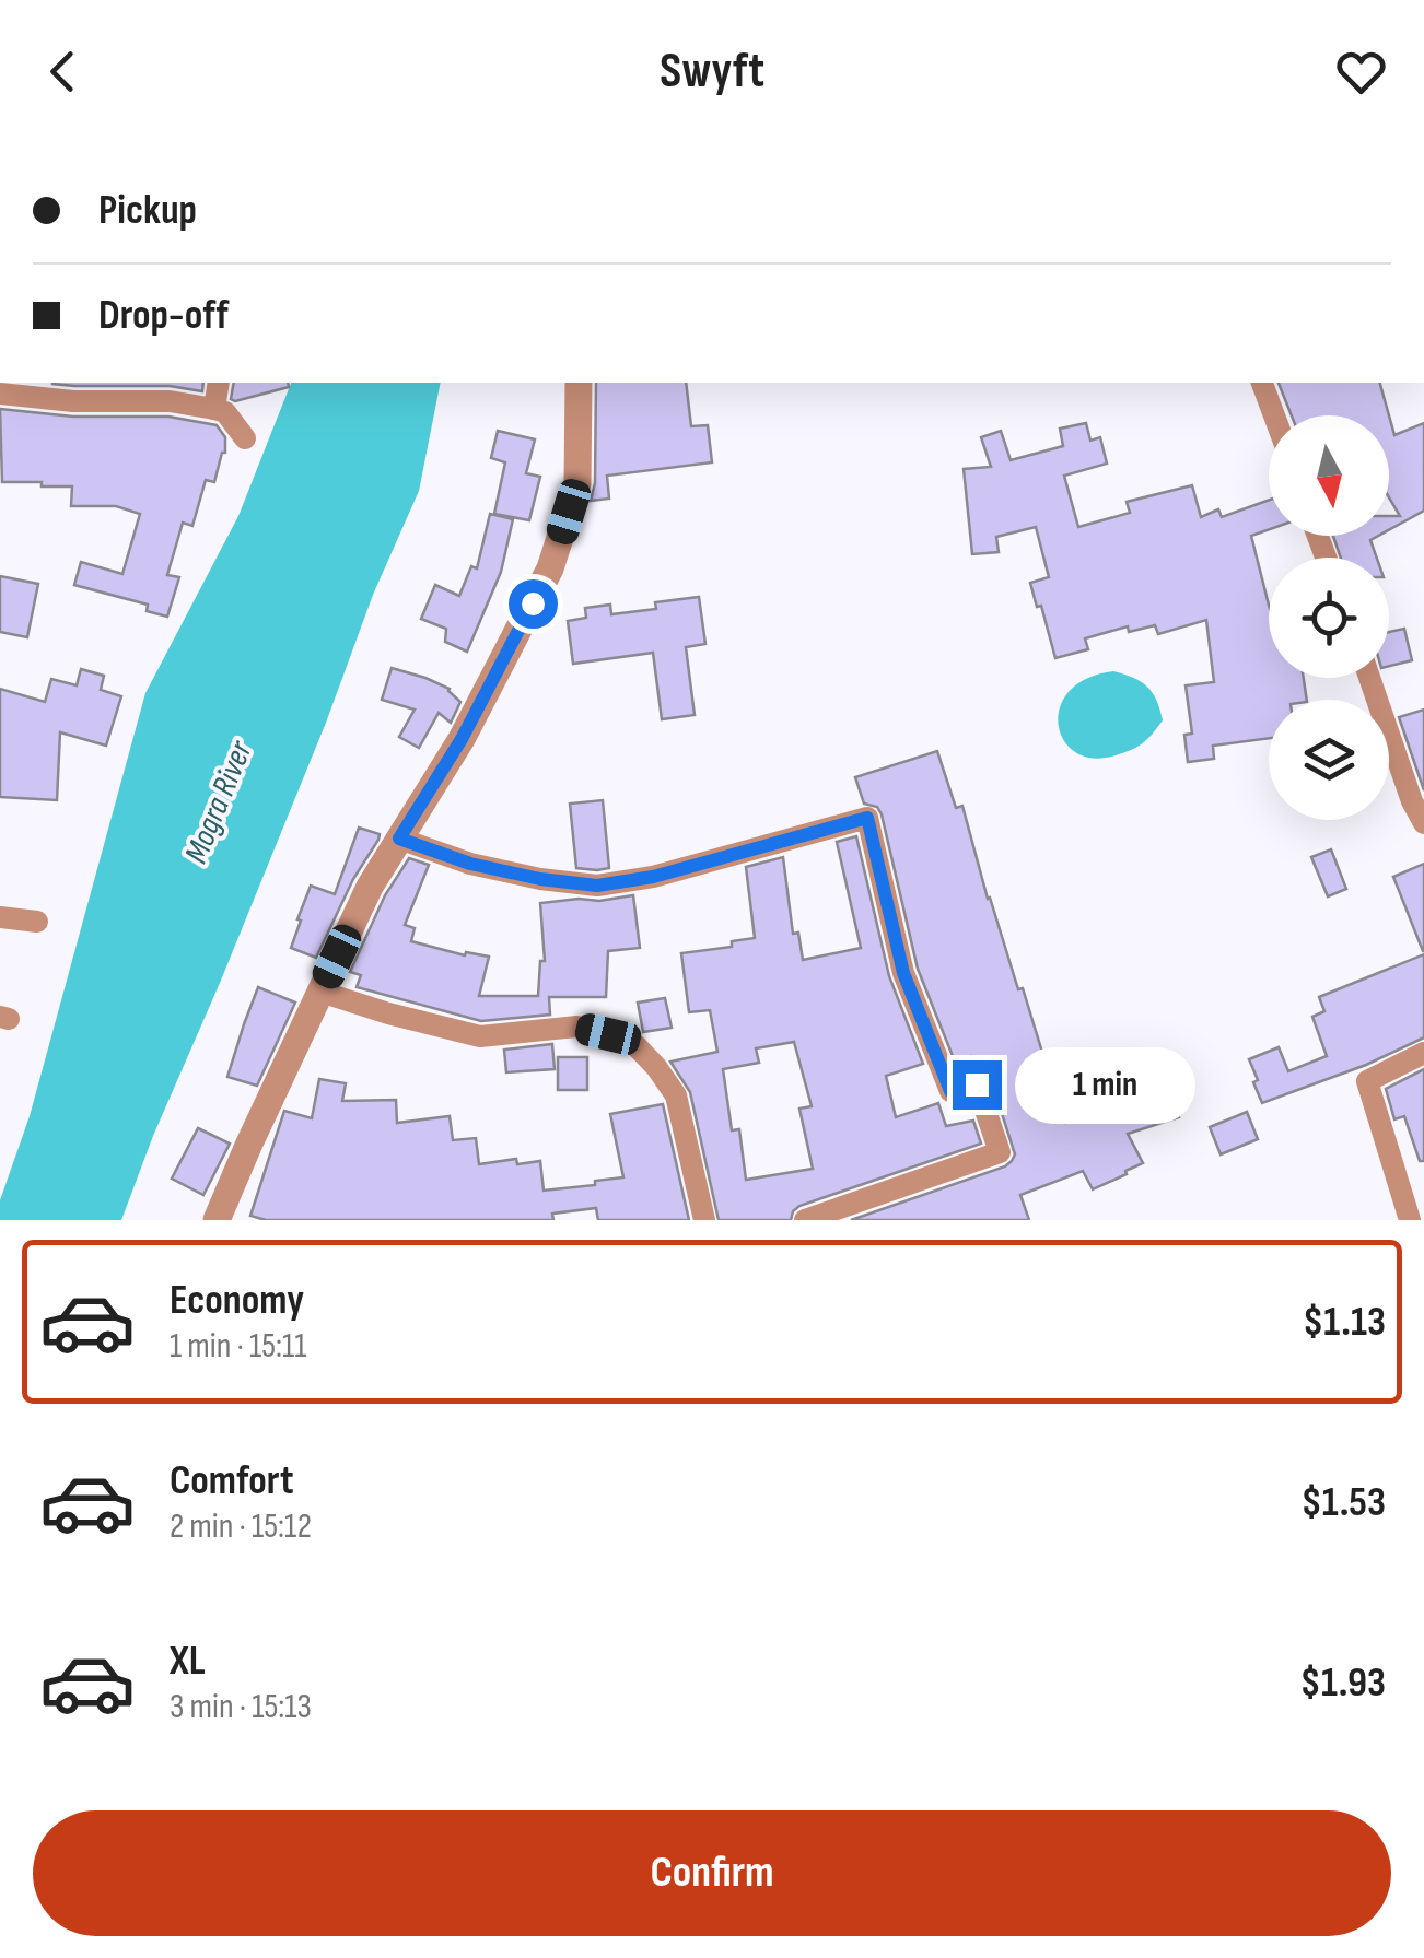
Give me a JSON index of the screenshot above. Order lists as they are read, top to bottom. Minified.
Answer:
{"water":["Mogra River"],"north":"bottom","page":{"header":"Swyft","banner":["Pickup","Drop-off"],"bubble":"1 min","list":[{"name":"Economy","note":"1 min · 15:11","value":"$1.13"},{"name":"Comfort","note":"2 min · 15:12","value":"$1.53"},{"name":"XL","note":"3 min · 15:13","value":"$1.93"}],"buttons":"Confirm"}}
